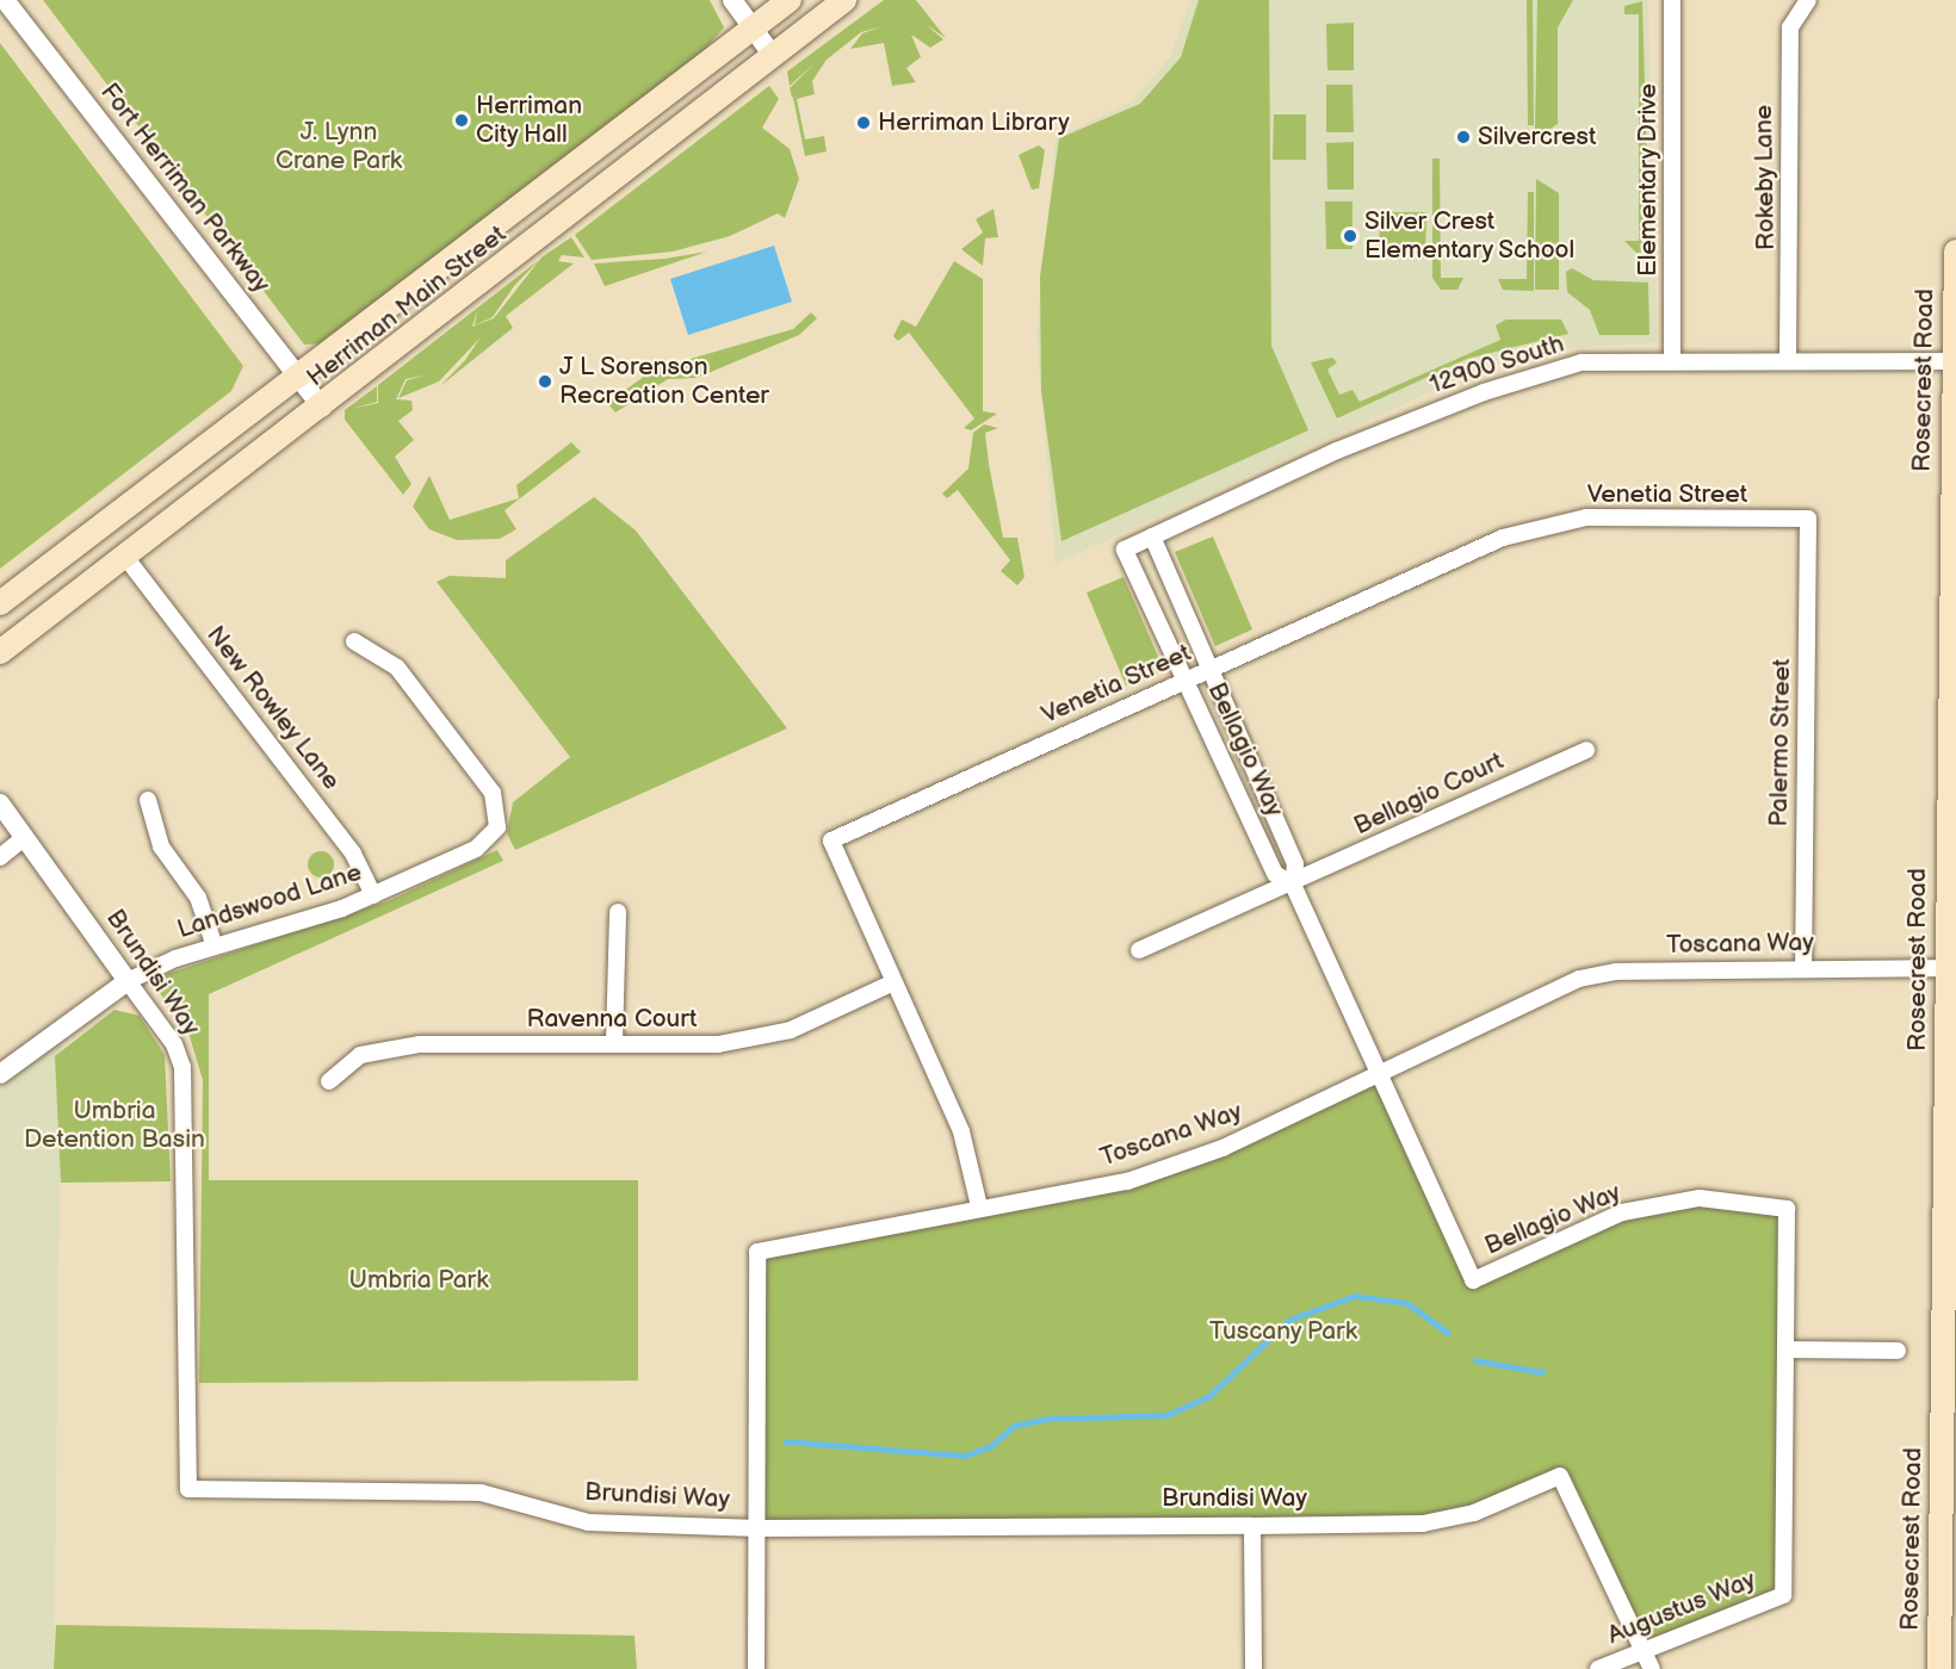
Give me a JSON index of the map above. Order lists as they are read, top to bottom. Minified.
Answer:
{"streets":{"main road":["Herriman Main Street","Rosecrest Road"],"street":["Rokeby Lane","Elementary Drive","Fort Herriman Parkway","12900 South","Venetia Street","New Rowley Lane","Palermo Street","Bellagio Way","Bellagio Court","Landswood Lane","Toscana Way","Brundisi Way","Ravenna Court","Augustus Way"]},"crossings":[["Rokeby Lane","12900 South"],["Elementary Drive","12900 South"],["Fort Herriman Parkway","Herriman Main Street"],["Herriman Main Street","New Rowley Lane"],["12900 South","Rosecrest Road"],["12900 South","Bellagio Way"],["Rosecrest Road","Toscana Way"],["Venetia Street","Palermo Street"],["Venetia Street","Bellagio Way"],["Venetia Street","Toscana Way"],["Venetia Street","Ravenna Court"],["New Rowley Lane","Landswood Lane"],["Palermo Street","Toscana Way"],["Bellagio Way","Bellagio Court"],["Bellagio Way","Toscana Way"],["Bellagio Way","Augustus Way"],["Landswood Lane","Brundisi Way"],["Toscana Way","Brundisi Way"],["Brundisi Way","Augustus Way"]],"parks":["J. Lynn Crane Park","Umbria Detention Basin","Umbria Park","Tuscany Park"],"places":["Herriman City Hall","Herriman Library","Silvercrest","Silver Crest Elementary School","J L Sorenson Recreation Center"]}
